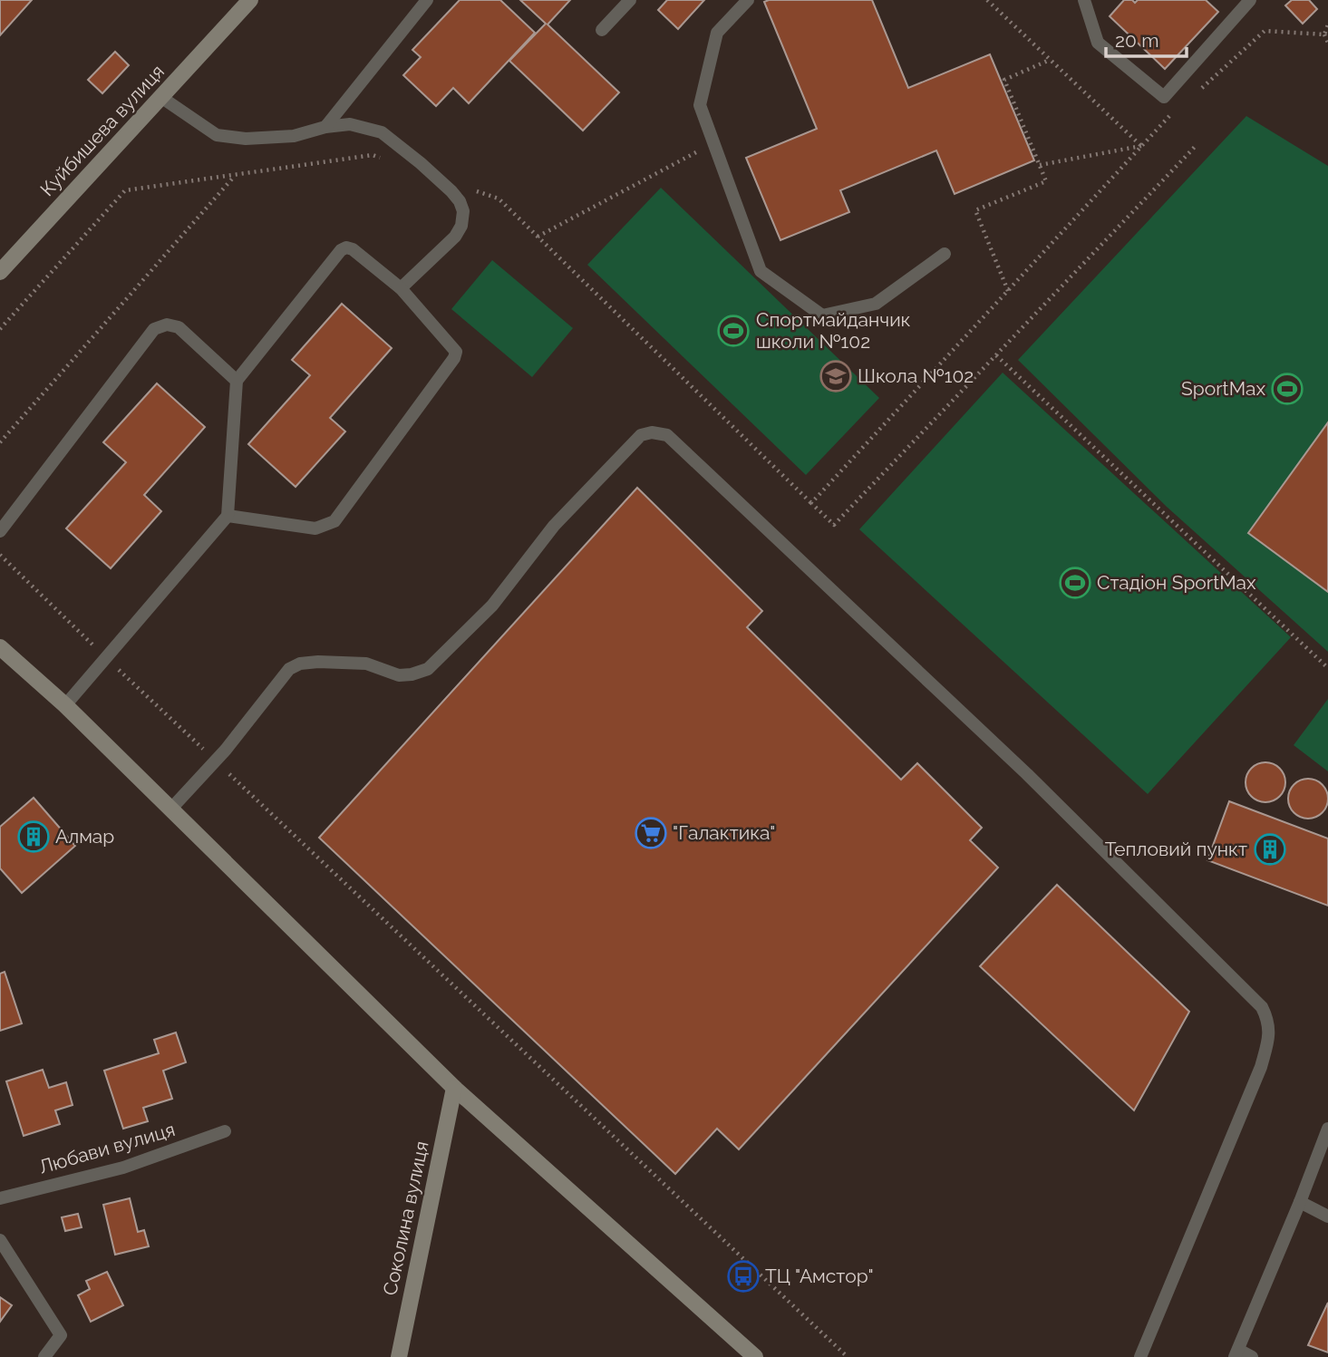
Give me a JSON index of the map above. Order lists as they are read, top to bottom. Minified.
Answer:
{"streets":{"street":["Куйбишева вулиця","Соколина вулиця"],"lane":["Любави вулиця"]},"places":{"sports":["Спортмайданчик школи №102","SportMax","Стадіон SportMax"],"school or university":["Школа №102"],"supermarket":["\"Галактика\""],"building":["Алмар","Тепловий пункт"],"bus stop":["ТЦ \"Амстор\""]},"scale_bar":"20 m"}
